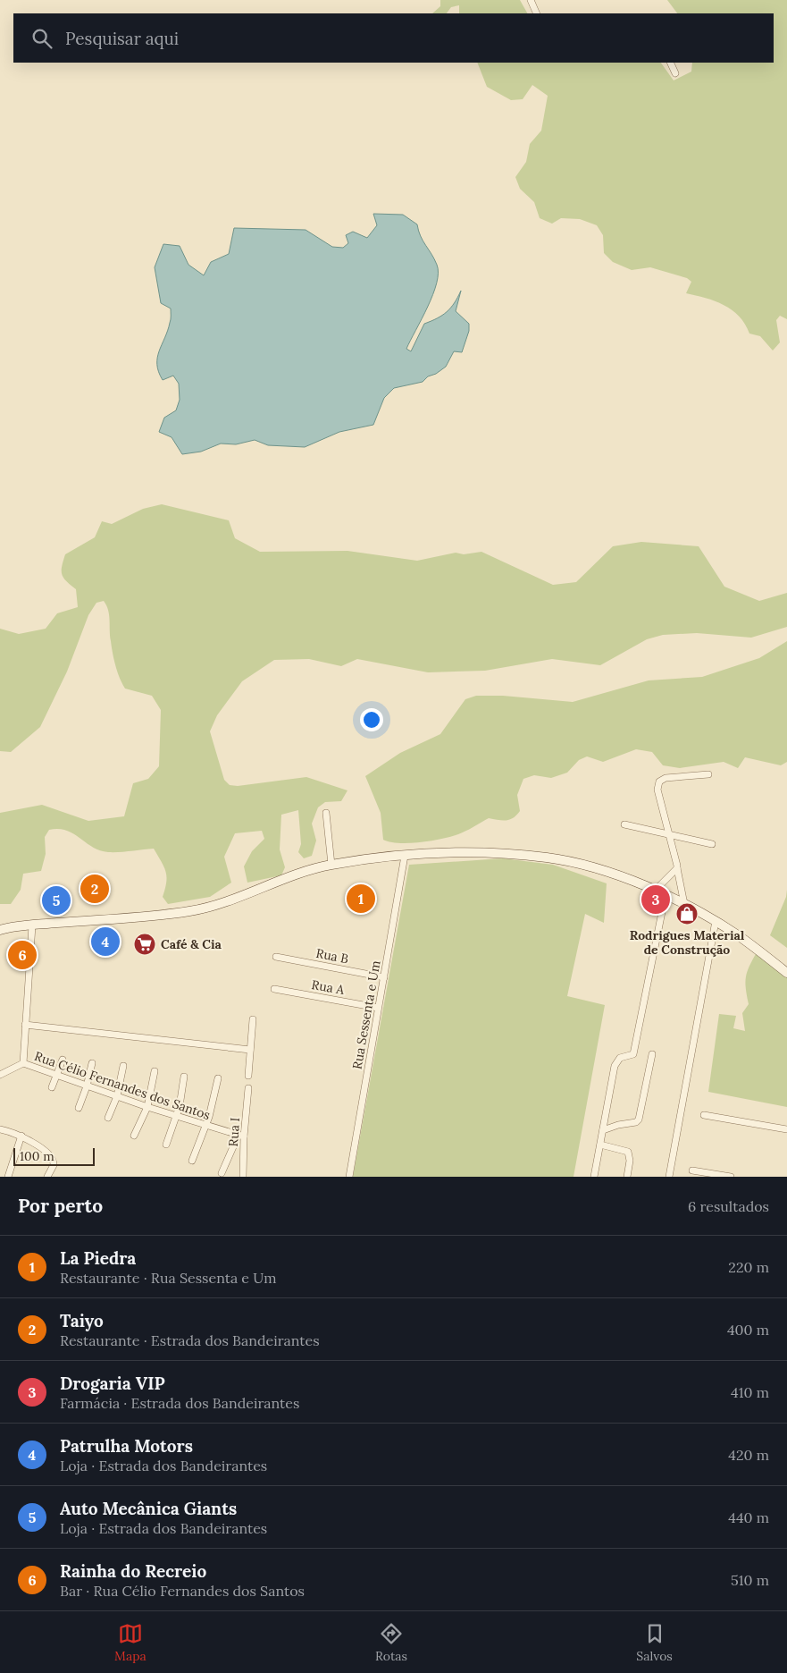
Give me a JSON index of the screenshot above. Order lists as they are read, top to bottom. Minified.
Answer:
{"streets":{"street":["Rua B","Rua A","Rua Sessenta e Um","Rua Célio Fernandes dos Santos","Rua I"]},"crossings":[["Rua B","Rua Sessenta e Um"],["Rua A","Rua Sessenta e Um"],["Rua Célio Fernandes dos Santos","Rua I"]],"places":{"shop":["Rodrigues Material de Construção"],"supermarket":["Café & Cia"]},"scale_bar":"100 m","page":{"search":"Pesquisar aqui","pins":["2","1","3","5","4","6"],"scale":"100 m","heading":["Por perto","6 resultados"],"list":[{"mark":"1","name":"La Piedra","note":"Restaurante · Rua Sessenta e Um","value":"220 m"},{"mark":"2","name":"Taiyo","note":"Restaurante · Estrada dos Bandeirantes","value":"400 m"},{"mark":"3","name":"Drogaria VIP","note":"Farmácia · Estrada dos Bandeirantes","value":"410 m"},{"mark":"4","name":"Patrulha Motors","note":"Loja · Estrada dos Bandeirantes","value":"420 m"},{"mark":"5","name":"Auto Mecânica Giants","note":"Loja · Estrada dos Bandeirantes","value":"440 m"},{"mark":"6","name":"Rainha do Recreio","note":"Bar · Rua Célio Fernandes dos Santos","value":"510 m"}],"nav":["Mapa","Rotas","Salvos"]}}
